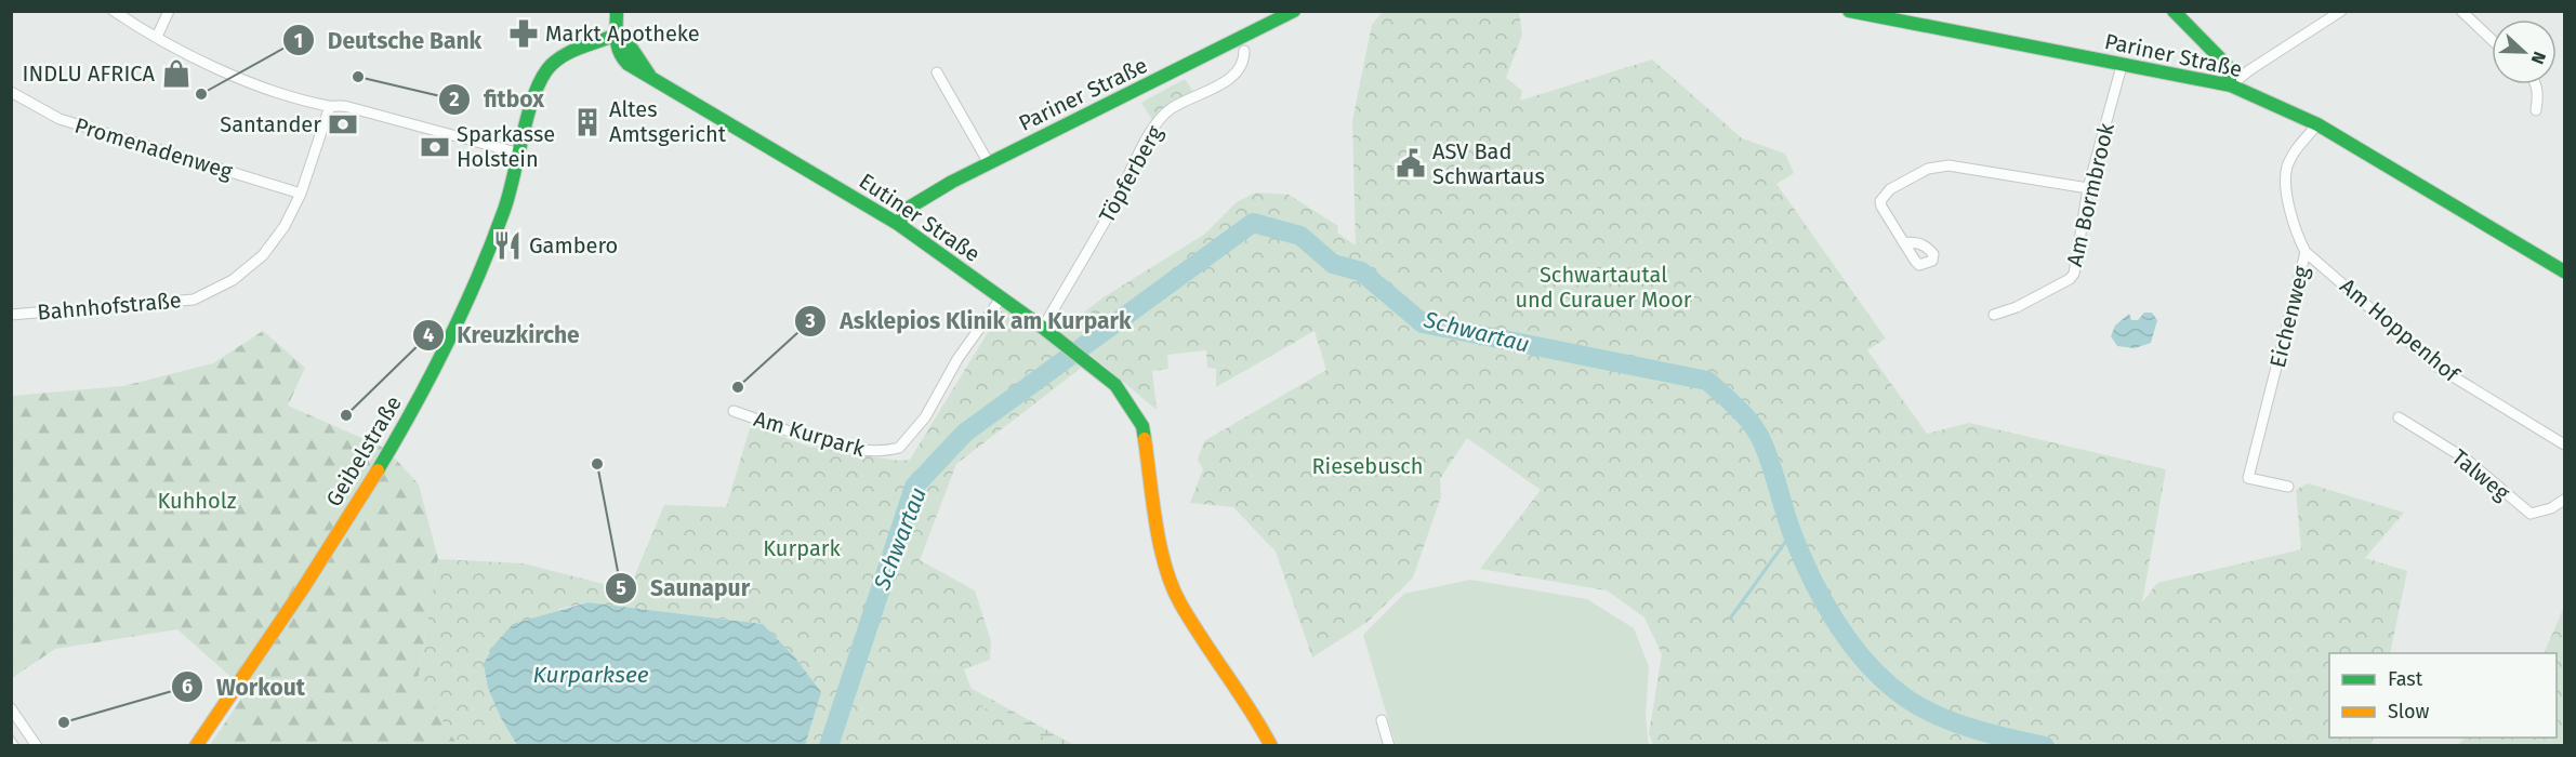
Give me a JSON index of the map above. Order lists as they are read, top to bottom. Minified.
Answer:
{"streets":{"street":["Pariner Straße","Promenadenweg","Töpferberg","Am Bormbrook","Eutiner Straße","Bahnhofstraße","Eichenweg","Am Hoppenhof","Am Kurpark","Geibelstraße","Talweg"]},"crossings":[["Pariner Straße","Am Bormbrook"],["Pariner Straße","Eutiner Straße"],["Pariner Straße","Eichenweg"],["Promenadenweg","Bahnhofstraße"],["Töpferberg","Eutiner Straße"],["Eutiner Straße","Am Kurpark"],["Eutiner Straße","Geibelstraße"],["Eichenweg","Am Hoppenhof"]],"water":["Schwartau","Kurparksee"],"parks":["Schwartautal und Curauer Moor","Riesebusch","Kuhholz","Kurpark"],"places":{"pharmacy":["Markt Apotheke"],"shop":["INDLU AFRICA"],"other":["fitbox","Deutsche Bank","Asklepios Klinik am Kurpark","Kreuzkirche","Saunapur","Workout"],"building":["Altes Amtsgericht"],"bank":["Santander","Sparkasse Holstein"],"public building":["ASV Bad Schwartaus"],"restaurant":["Gambero"]},"legend":["Fast","Slow"],"north":"right"}
